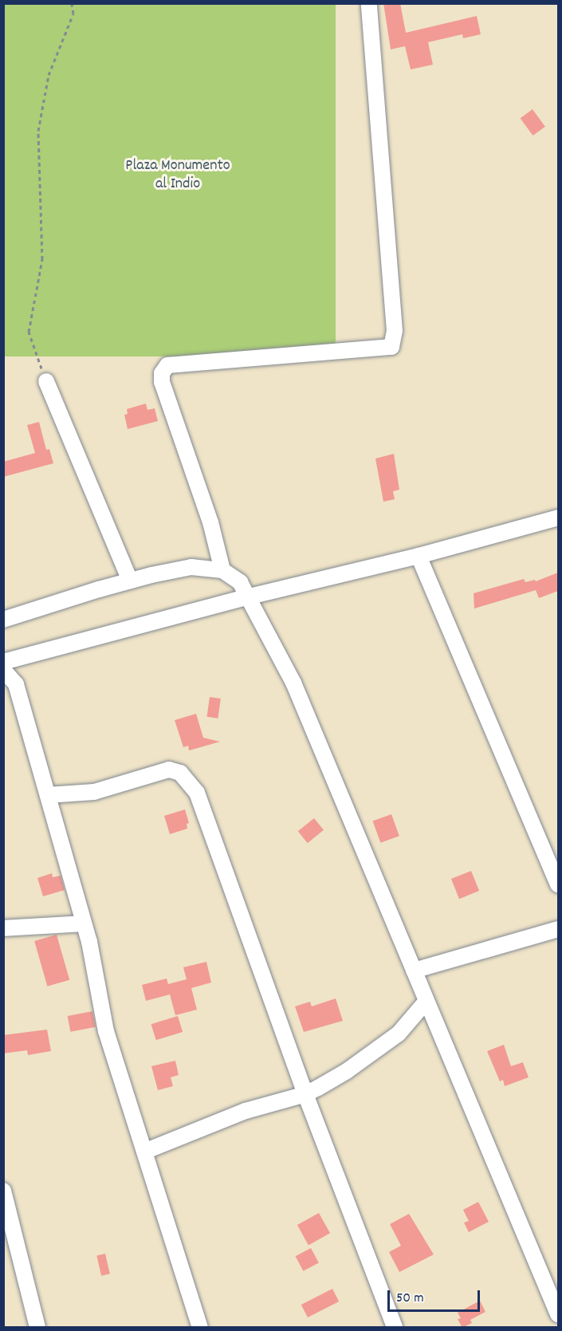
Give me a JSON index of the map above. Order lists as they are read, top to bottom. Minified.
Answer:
{"parks":["Plaza Monumento al Indio"],"scale_bar":"50 m"}
